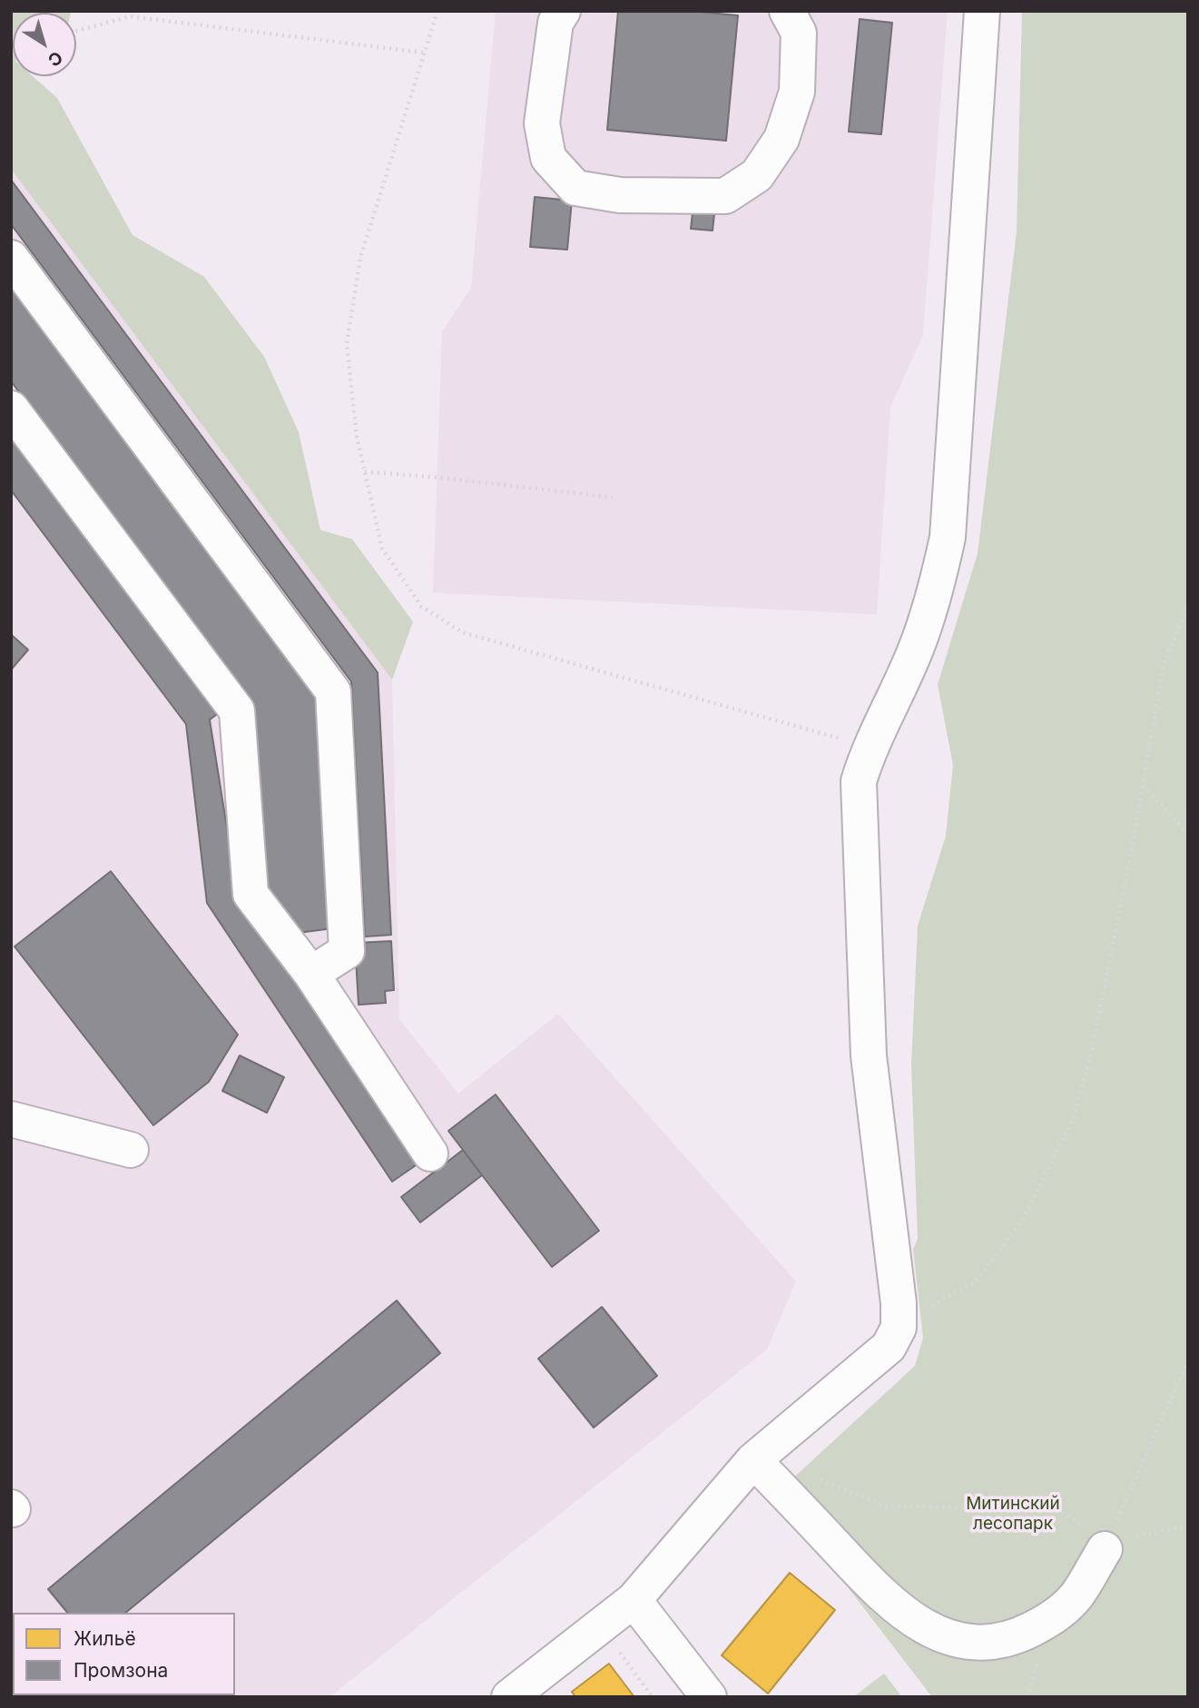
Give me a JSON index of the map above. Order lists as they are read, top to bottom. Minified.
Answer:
{"parks":["Митинский лесопарк"],"legend":["Жильё","Промзона"],"north":"bottom right"}
